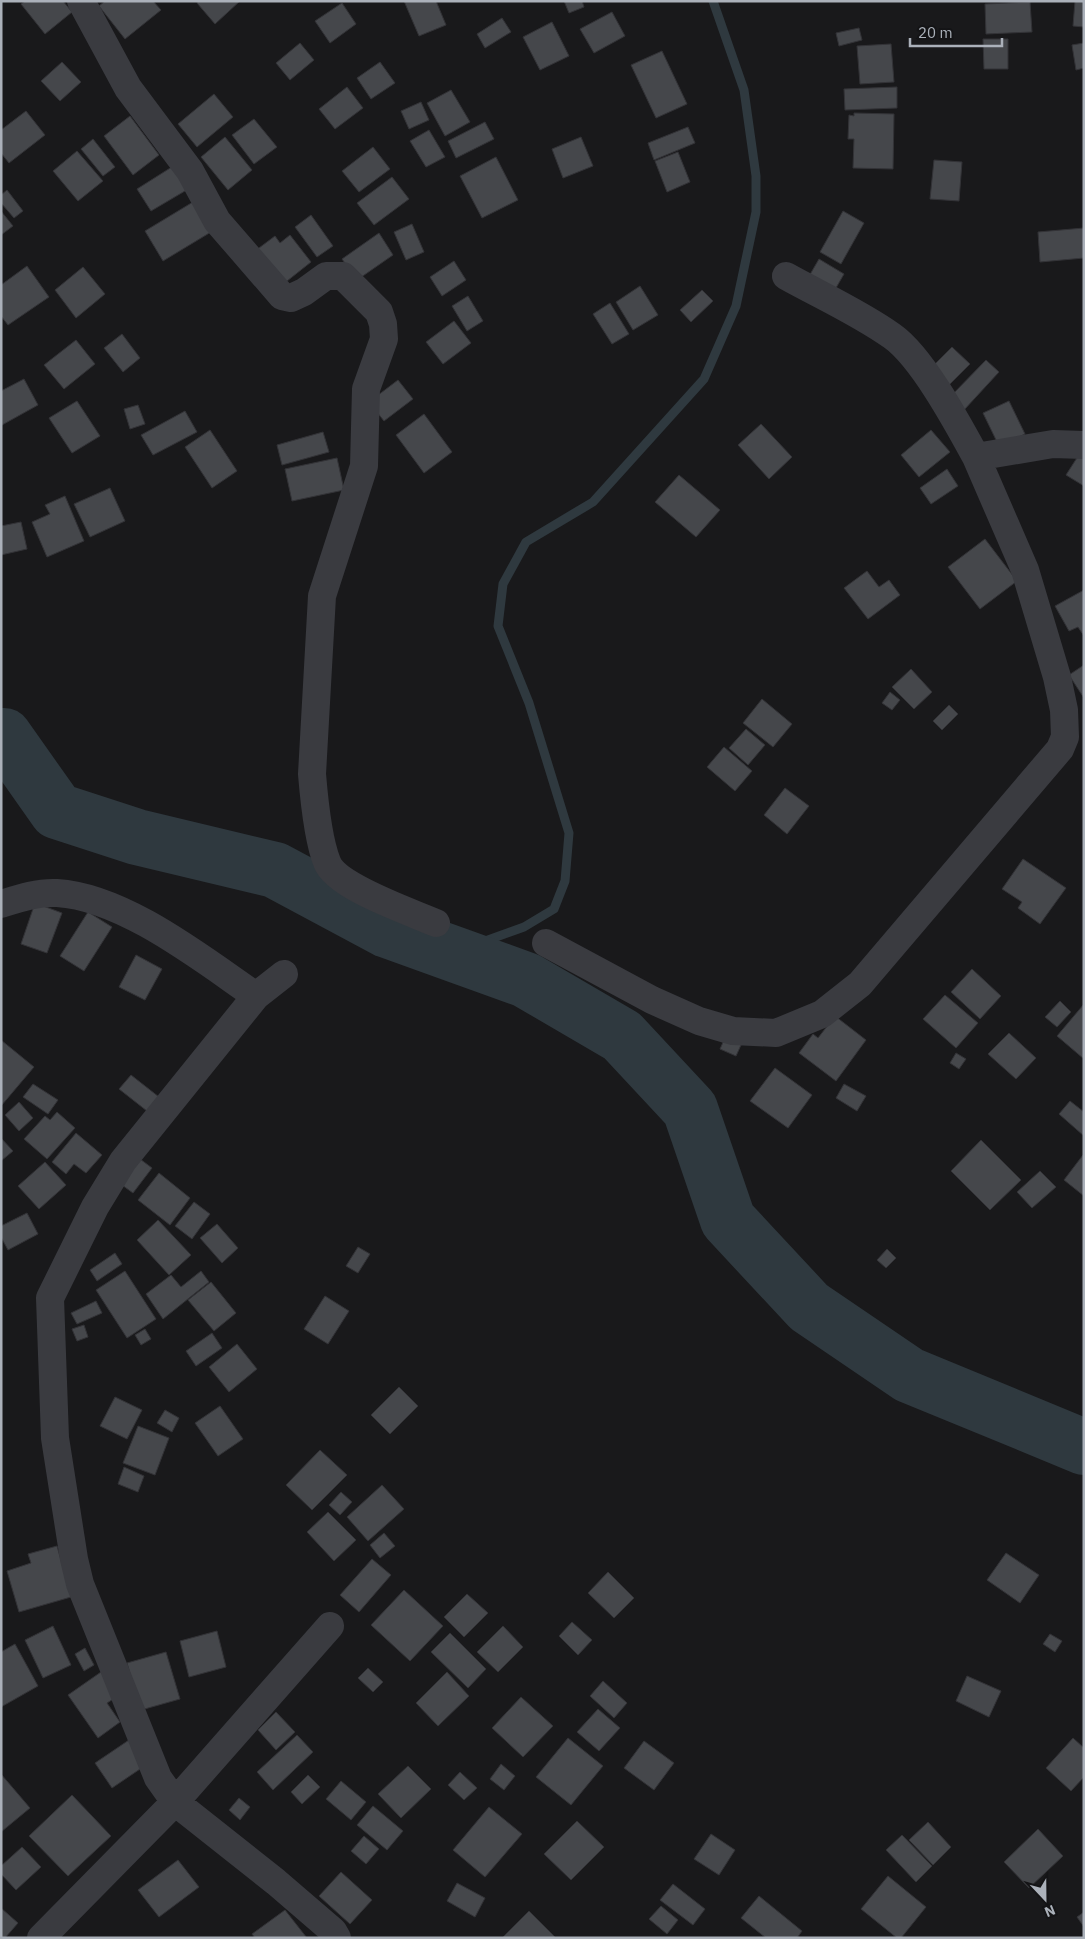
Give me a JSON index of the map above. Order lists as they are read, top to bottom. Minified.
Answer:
{"scale_bar":"20 m","north":"bottom"}
